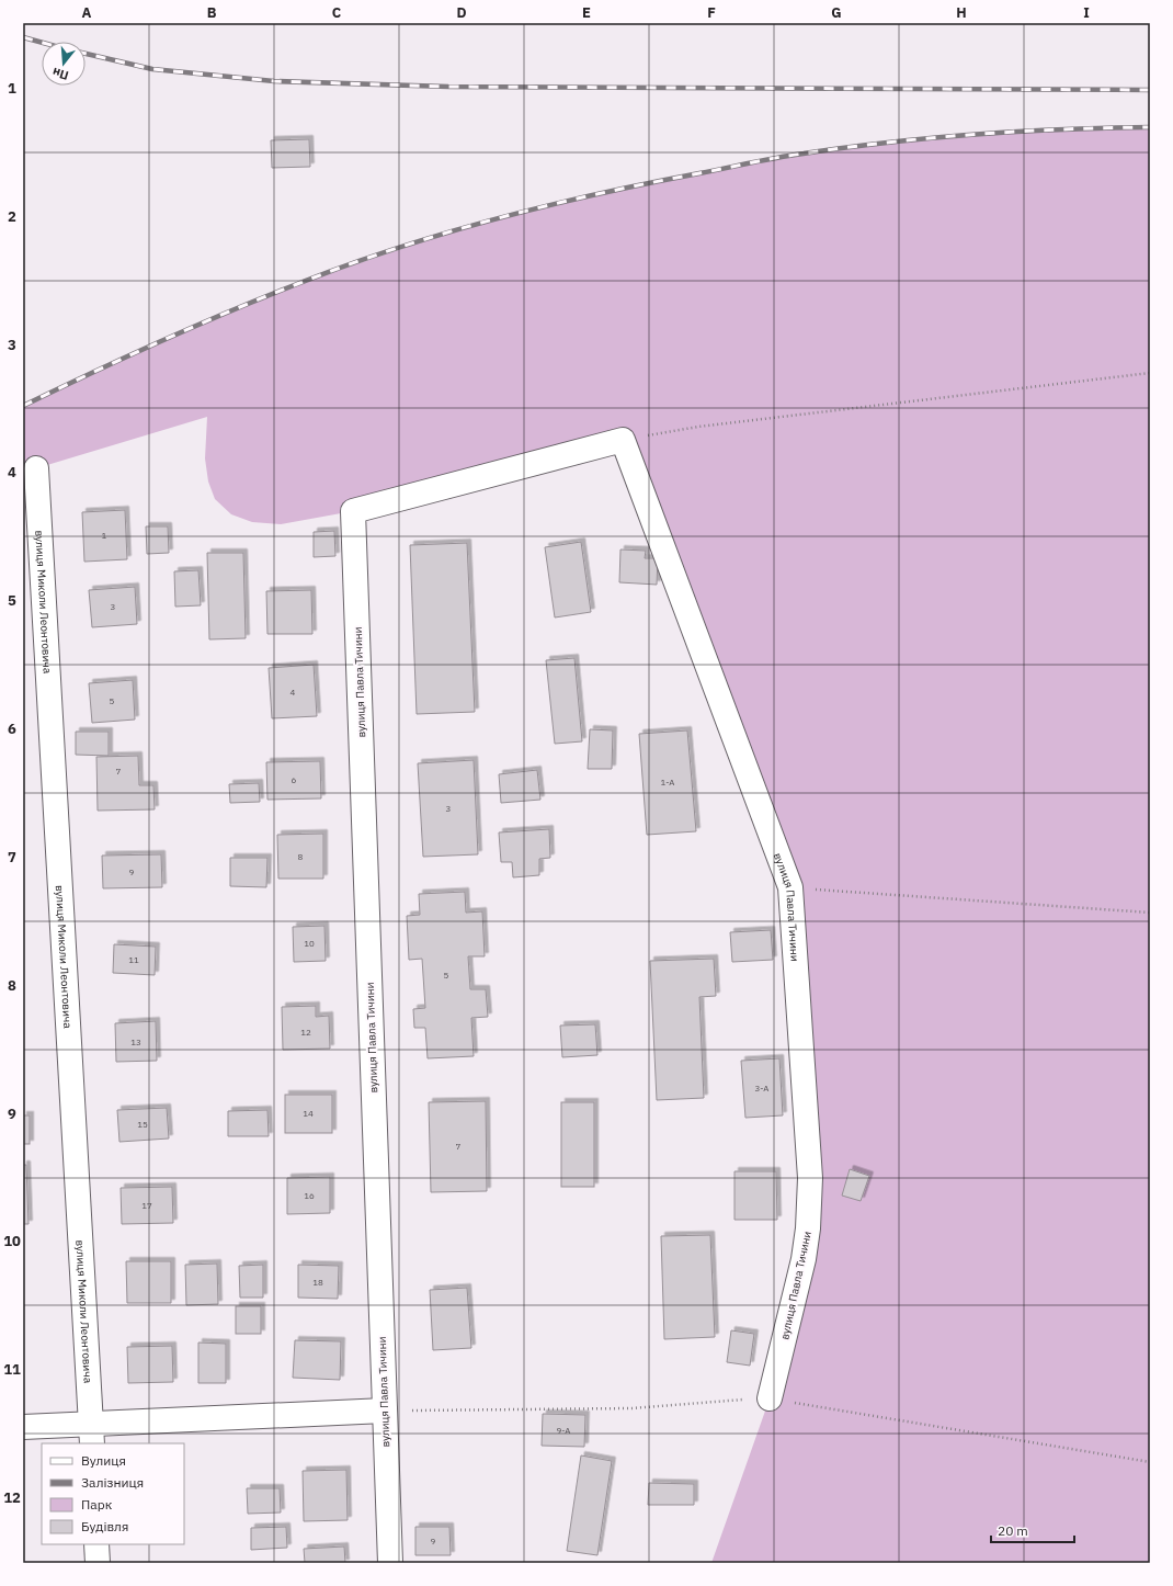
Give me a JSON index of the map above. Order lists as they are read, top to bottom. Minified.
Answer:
{"streets":{"street":["вулиця Миколи Леонтовича","вулиця Павла Тичини"]},"house_numbers":["1","3","4","5","7","6","1-А","3","8","9","10","11","5","12","13","3-А","14","15","7","16","17","18","9-А","9"],"legend":["Вулиця","Залізниця","Парк","Будівля"],"scale_bar":"20 m","north":"bottom","grid":{"columns":["A","B","C","D","E","F","G","H","I"],"rows":["1","2","3","4","5","6","7","8","9","10","11","12"]}}
